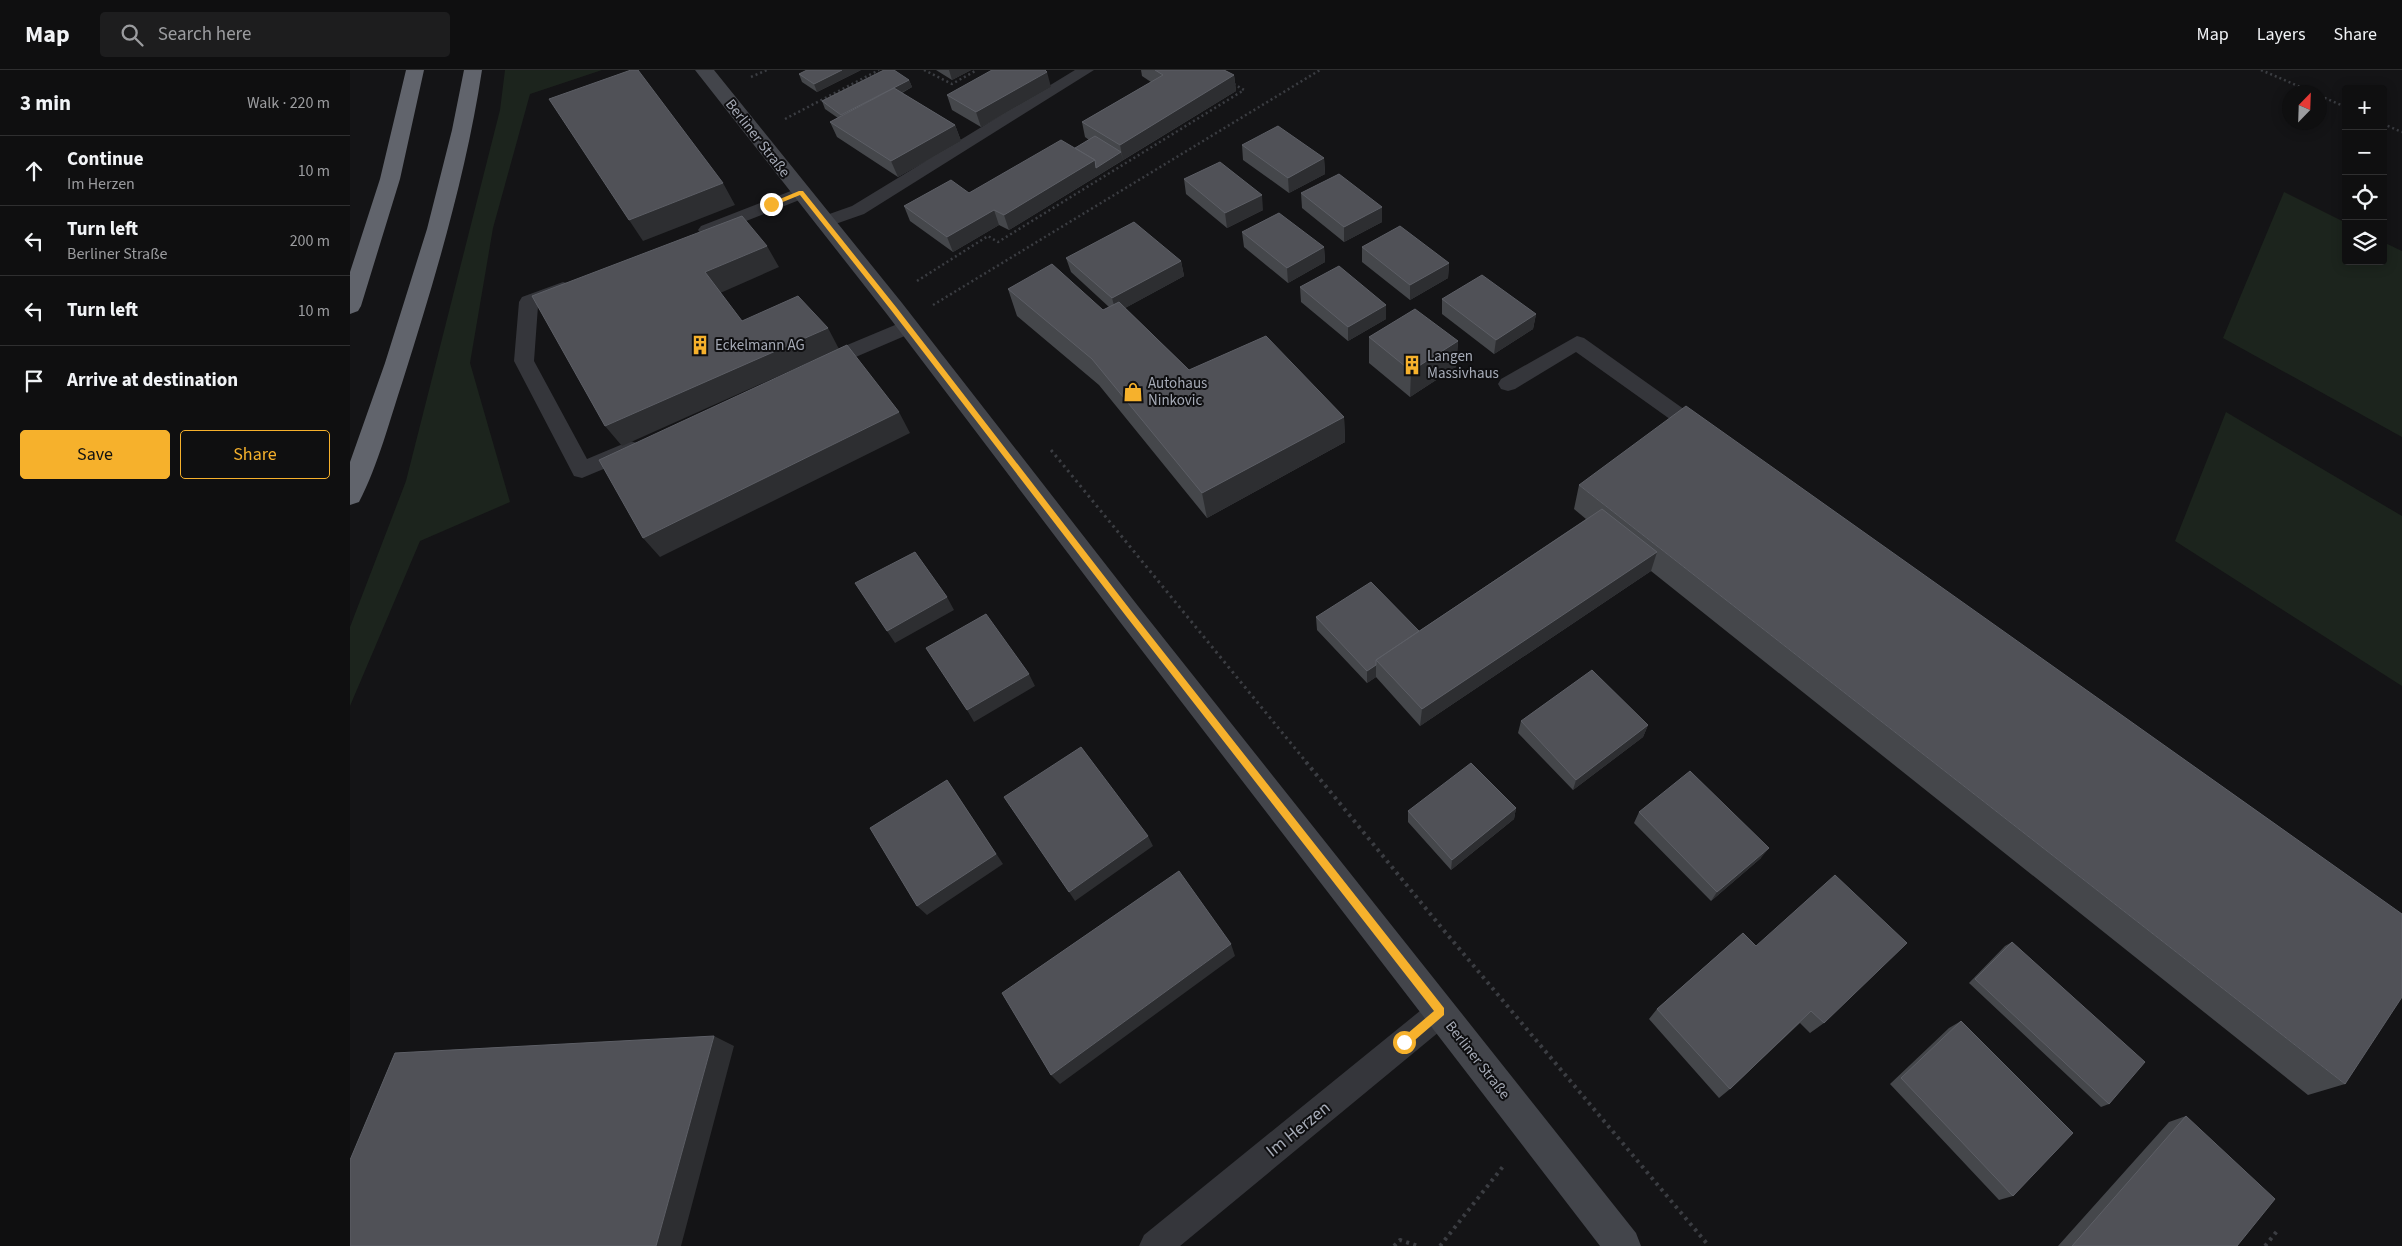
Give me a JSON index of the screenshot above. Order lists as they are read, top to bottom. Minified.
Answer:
{"streets":{"street":["Berliner Straße"],"lane":["Im Herzen"]},"crossings":[["Berliner Straße","Im Herzen"]],"places":{"building":["Eckelmann AG","Langen Massivhaus"],"shop":["Autohaus Ninkovic"]},"north":"top right","page":{"header":"Map","search":"Search here","nav":["Map","Layers","Share"],"heading":["3 min","Walk · 220 m"],"map_buttons":["+","−"],"list":[["Continue","Im Herzen","10 m"],["Turn left","Berliner Straße","200 m"],["Turn left","10 m"],"Arrive at destination"],"buttons":["Save","Share"]}}
